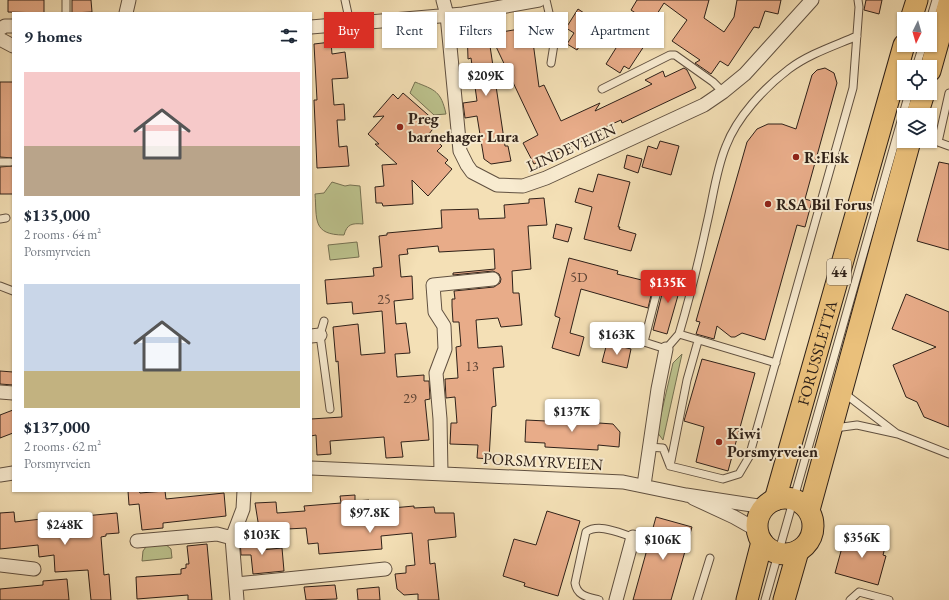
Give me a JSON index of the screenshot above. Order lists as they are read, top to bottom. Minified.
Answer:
{"streets":{"main road":["44","FORUSSLETTA"],"street":["LINDEVEIEN","PORSMYRVEIEN"]},"crossings":[["44","FORUSSLETTA"],["44","PORSMYRVEIEN"],["FORUSSLETTA","PORSMYRVEIEN"]],"places":["Preg barnehager Lura","R:Elsk","RSA Bil Forus","Kiwi Porsmyrveien"],"house_numbers":["5D","25","13","29"],"north":"bottom","page":{"chip":["Buy","Rent","Filters","New","Apartment"],"heading":"9 homes","list":[{"name":"$135,000","note":"2 rooms · 64 m² · Porsmyrveien"},{"name":"$137,000","note":"2 rooms · 62 m² · Porsmyrveien"}],"price":["$209K","$135K","$163K","$137K","$97.8K","$248K","$103K","$356K","$106K"]}}
